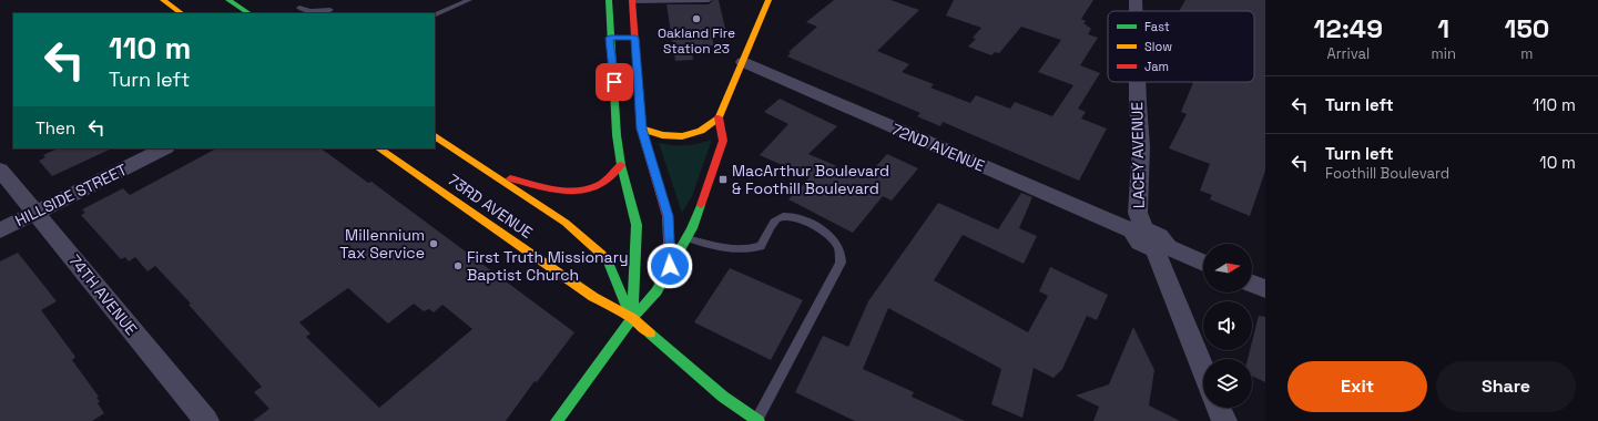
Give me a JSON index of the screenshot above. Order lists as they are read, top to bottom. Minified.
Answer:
{"streets":{"main road":["73RD AVENUE"],"street":["72ND AVENUE","LACEY AVENUE","HILLSIDE STREET","74TH AVENUE"]},"crossings":[["72ND AVENUE","LACEY AVENUE"],["HILLSIDE STREET","74TH AVENUE"]],"places":{"other":["Oakland Fire Station 23","Millennium Tax Service","First Truth Missionary Baptist Church"],"transit":["MacArthur Boulevard & Foothill Boulevard"]},"legend":["Fast","Slow","Jam"],"north":"right","page":{"eta":["12:49","Arrival","1","min","150","m"],"turn":["110 m","Turn left"],"list":[{"name":"Turn left","value":"110 m"},{"name":"Turn left","note":"Foothill Boulevard","value":"10 m"}],"then":"Then","buttons":["Exit","Share"]}}
